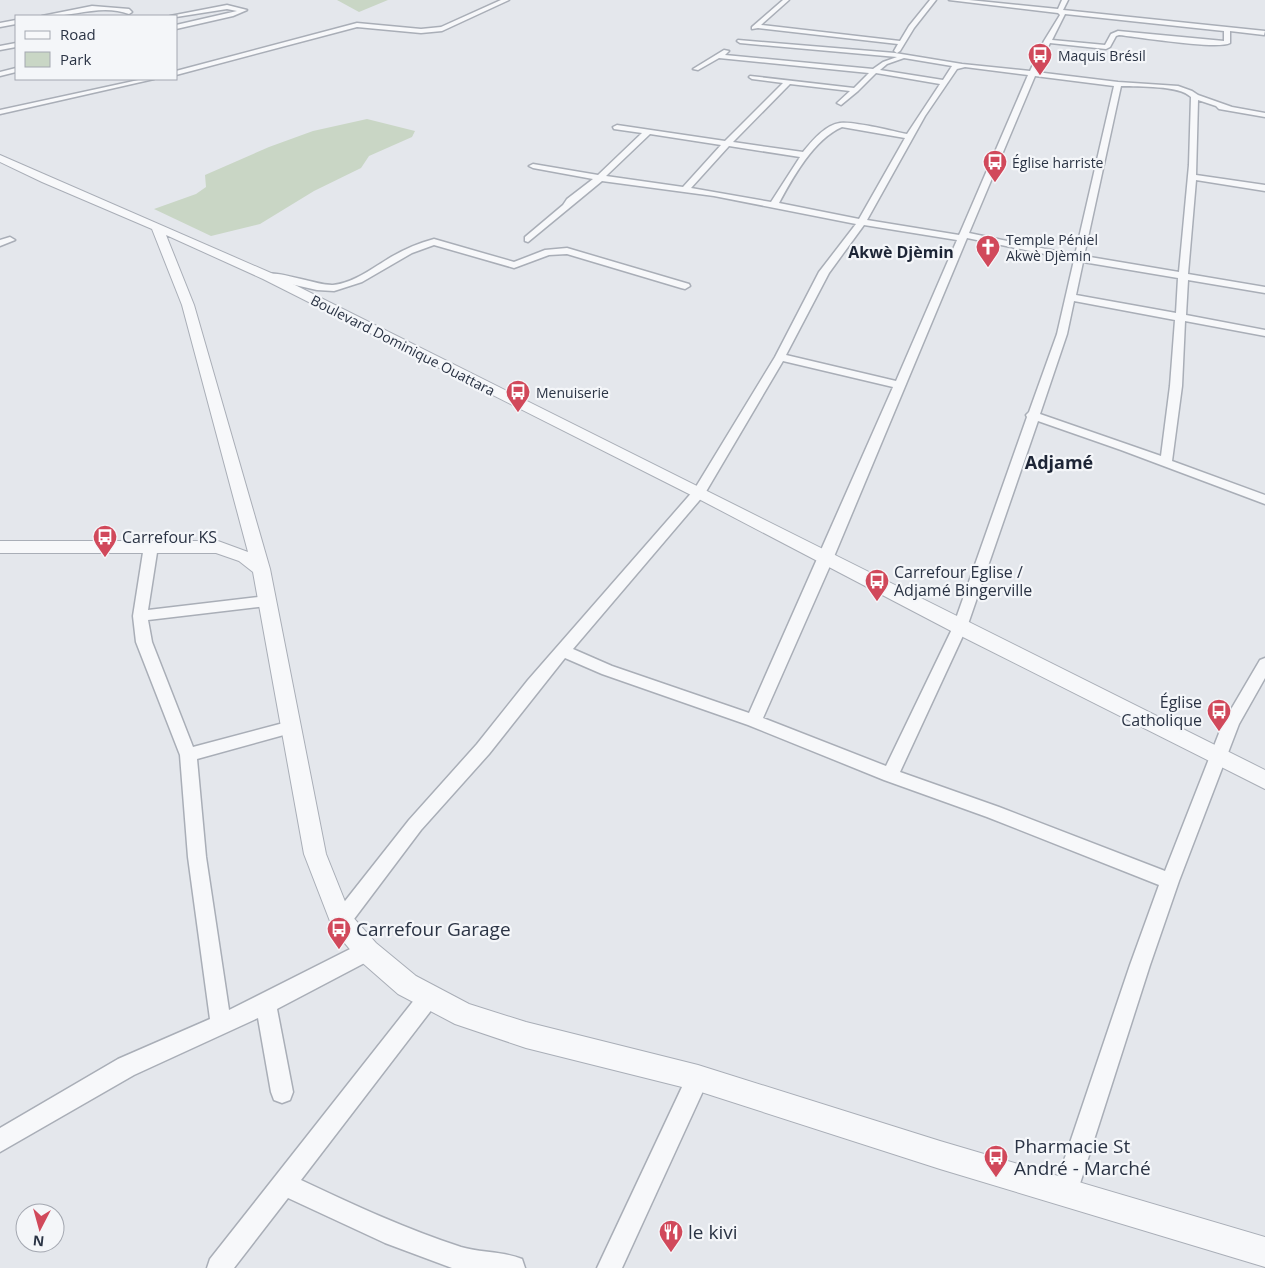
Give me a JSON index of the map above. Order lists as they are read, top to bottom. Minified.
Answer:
{"streets":{"street":["Boulevard Dominique Ouattara"]},"districts":["Akwè Djèmin","Adjamé"],"places":{"bus stop":["Maquis Brésil","Église harriste","Menuiserie","Carrefour KS","Carrefour Eglise / Adjamé Bingerville","Église Catholique","Carrefour Garage","Pharmacie St André - Marché"],"church":["Temple Péniel Akwè Djèmin"],"restaurant":["le kivi"]},"legend":["Road","Park"],"north":"bottom"}
